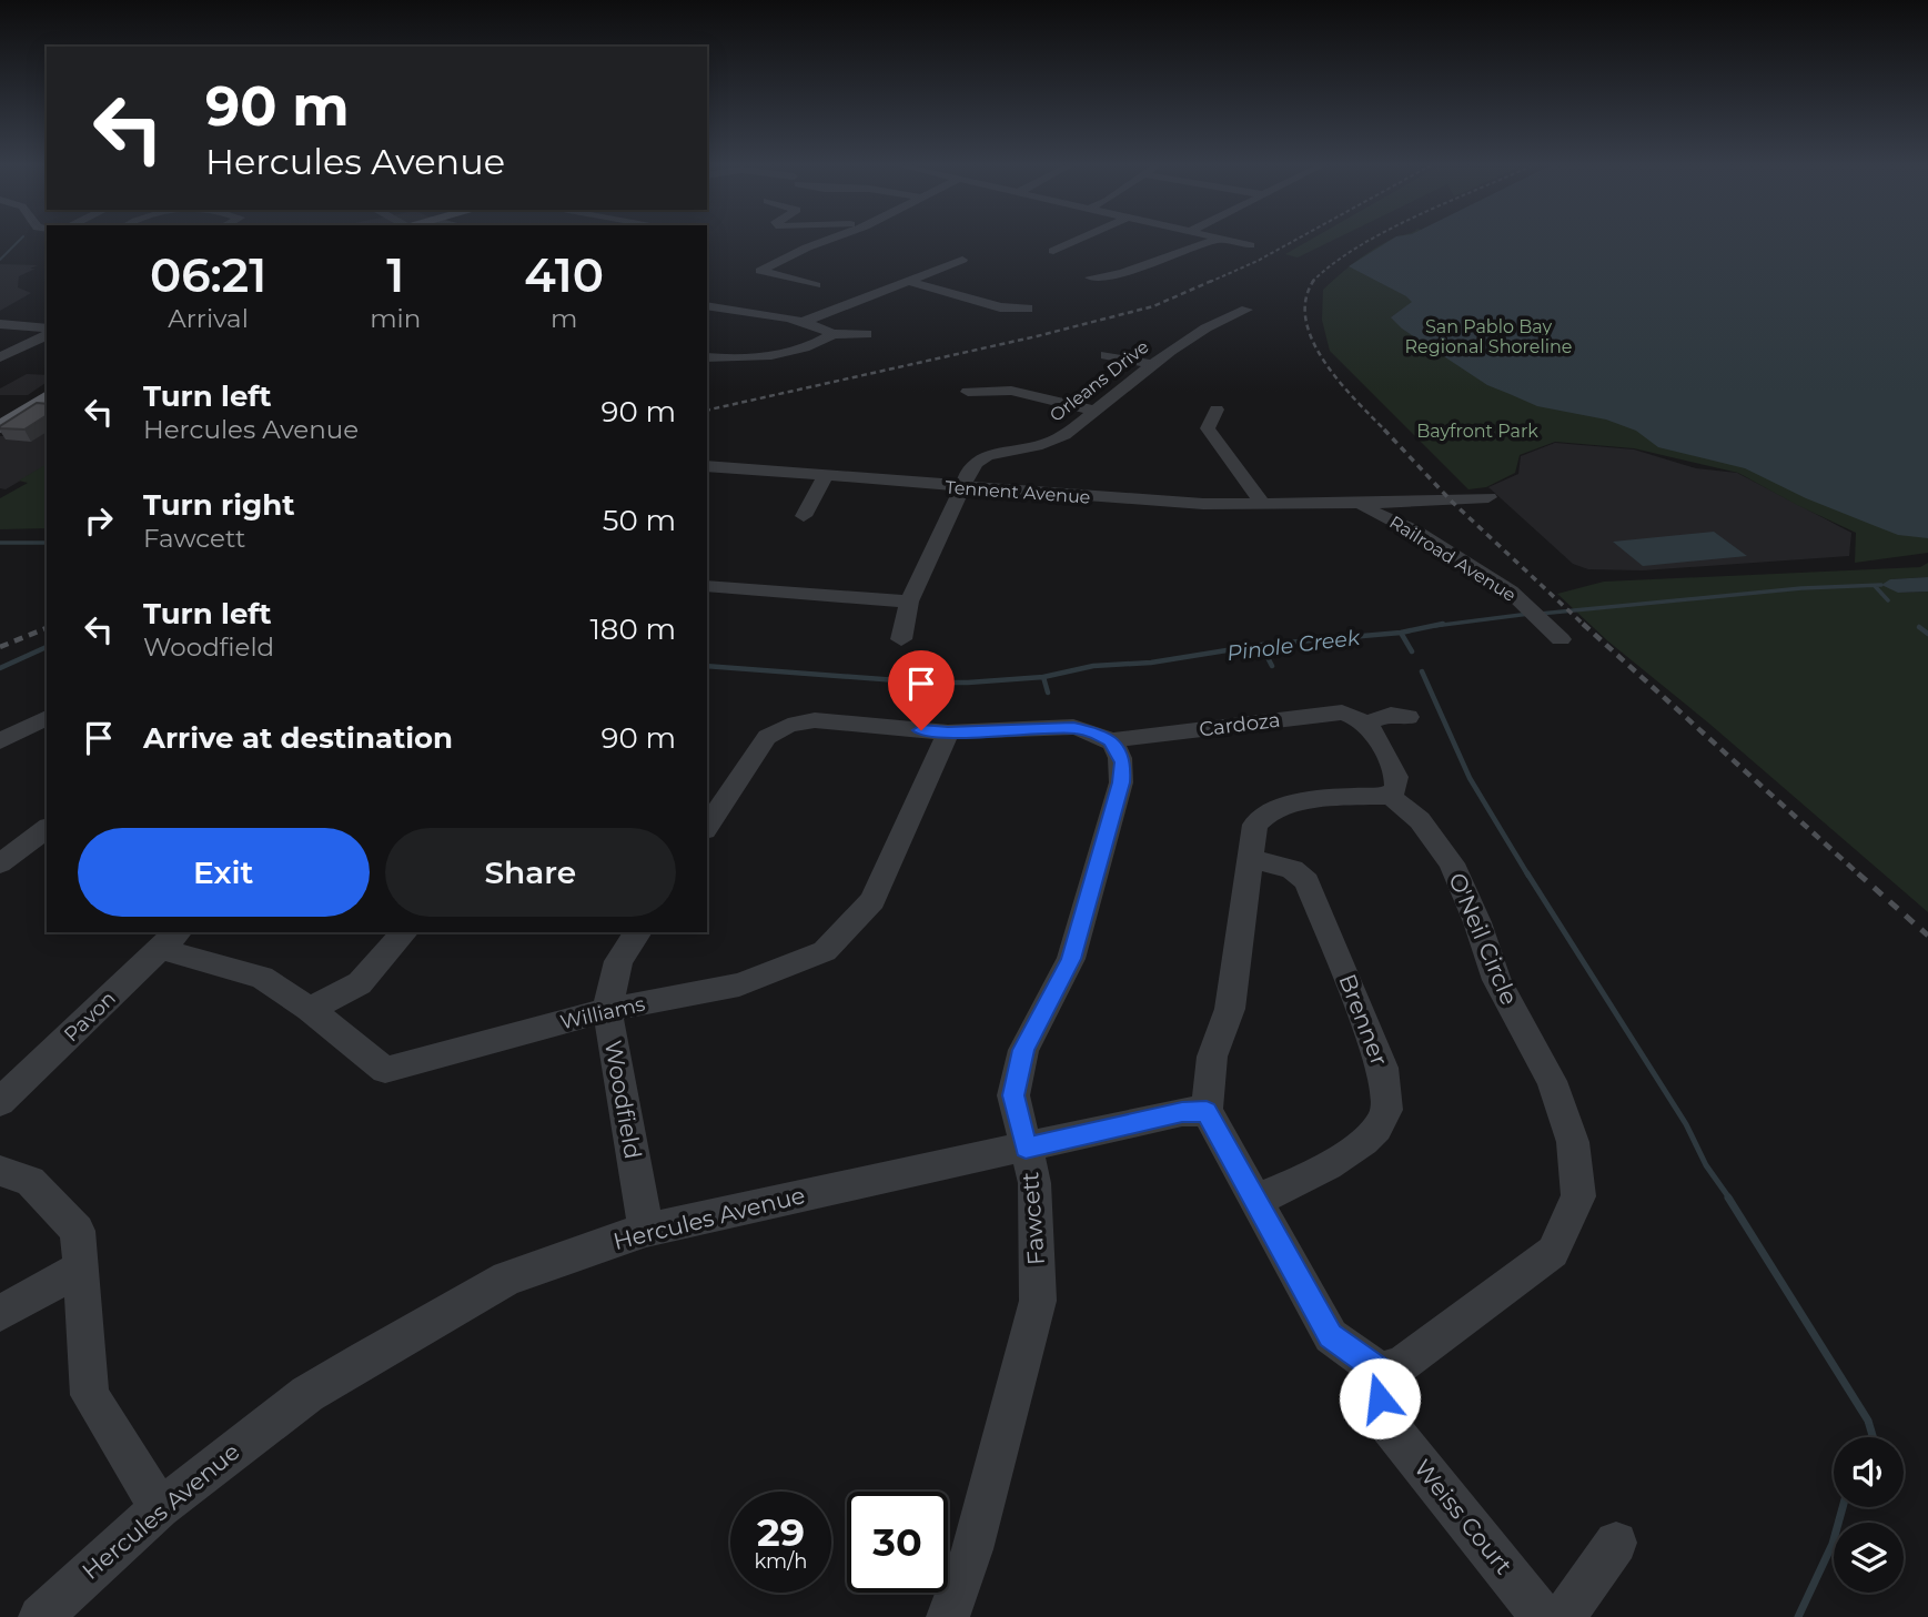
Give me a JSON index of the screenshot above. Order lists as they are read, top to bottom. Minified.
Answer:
{"streets":{"street":["Orleans Drive","Tennent Avenue","Railroad Avenue","Cardoza","O'Neil Circle","Williams","Pavon","Brenner","Woodfield","Hercules Avenue","Fawcett","Weiss Court"]},"crossings":[["Orleans Drive","Tennent Avenue"],["Tennent Avenue","Railroad Avenue"],["Cardoza","Fawcett"],["O'Neil Circle","Weiss Court"],["Williams","Pavon"],["Williams","Woodfield"],["Woodfield","Hercules Avenue"],["Hercules Avenue","Fawcett"]],"water":["Pinole Creek"],"parks":["San Pablo Bay Regional Shoreline","Bayfront Park"],"page":{"turn":["90 m","Hercules Avenue"],"eta":["06:21","Arrival","1","min","410","m"],"list":[{"name":"Turn left","note":"Hercules Avenue","value":"90 m"},{"name":"Turn right","note":"Fawcett","value":"50 m"},{"name":"Turn left","note":"Woodfield","value":"180 m"},{"name":"Arrive at destination","value":"90 m"}],"buttons":["Exit","Share"],"speed":"29 km/h","limit":"30"}}
